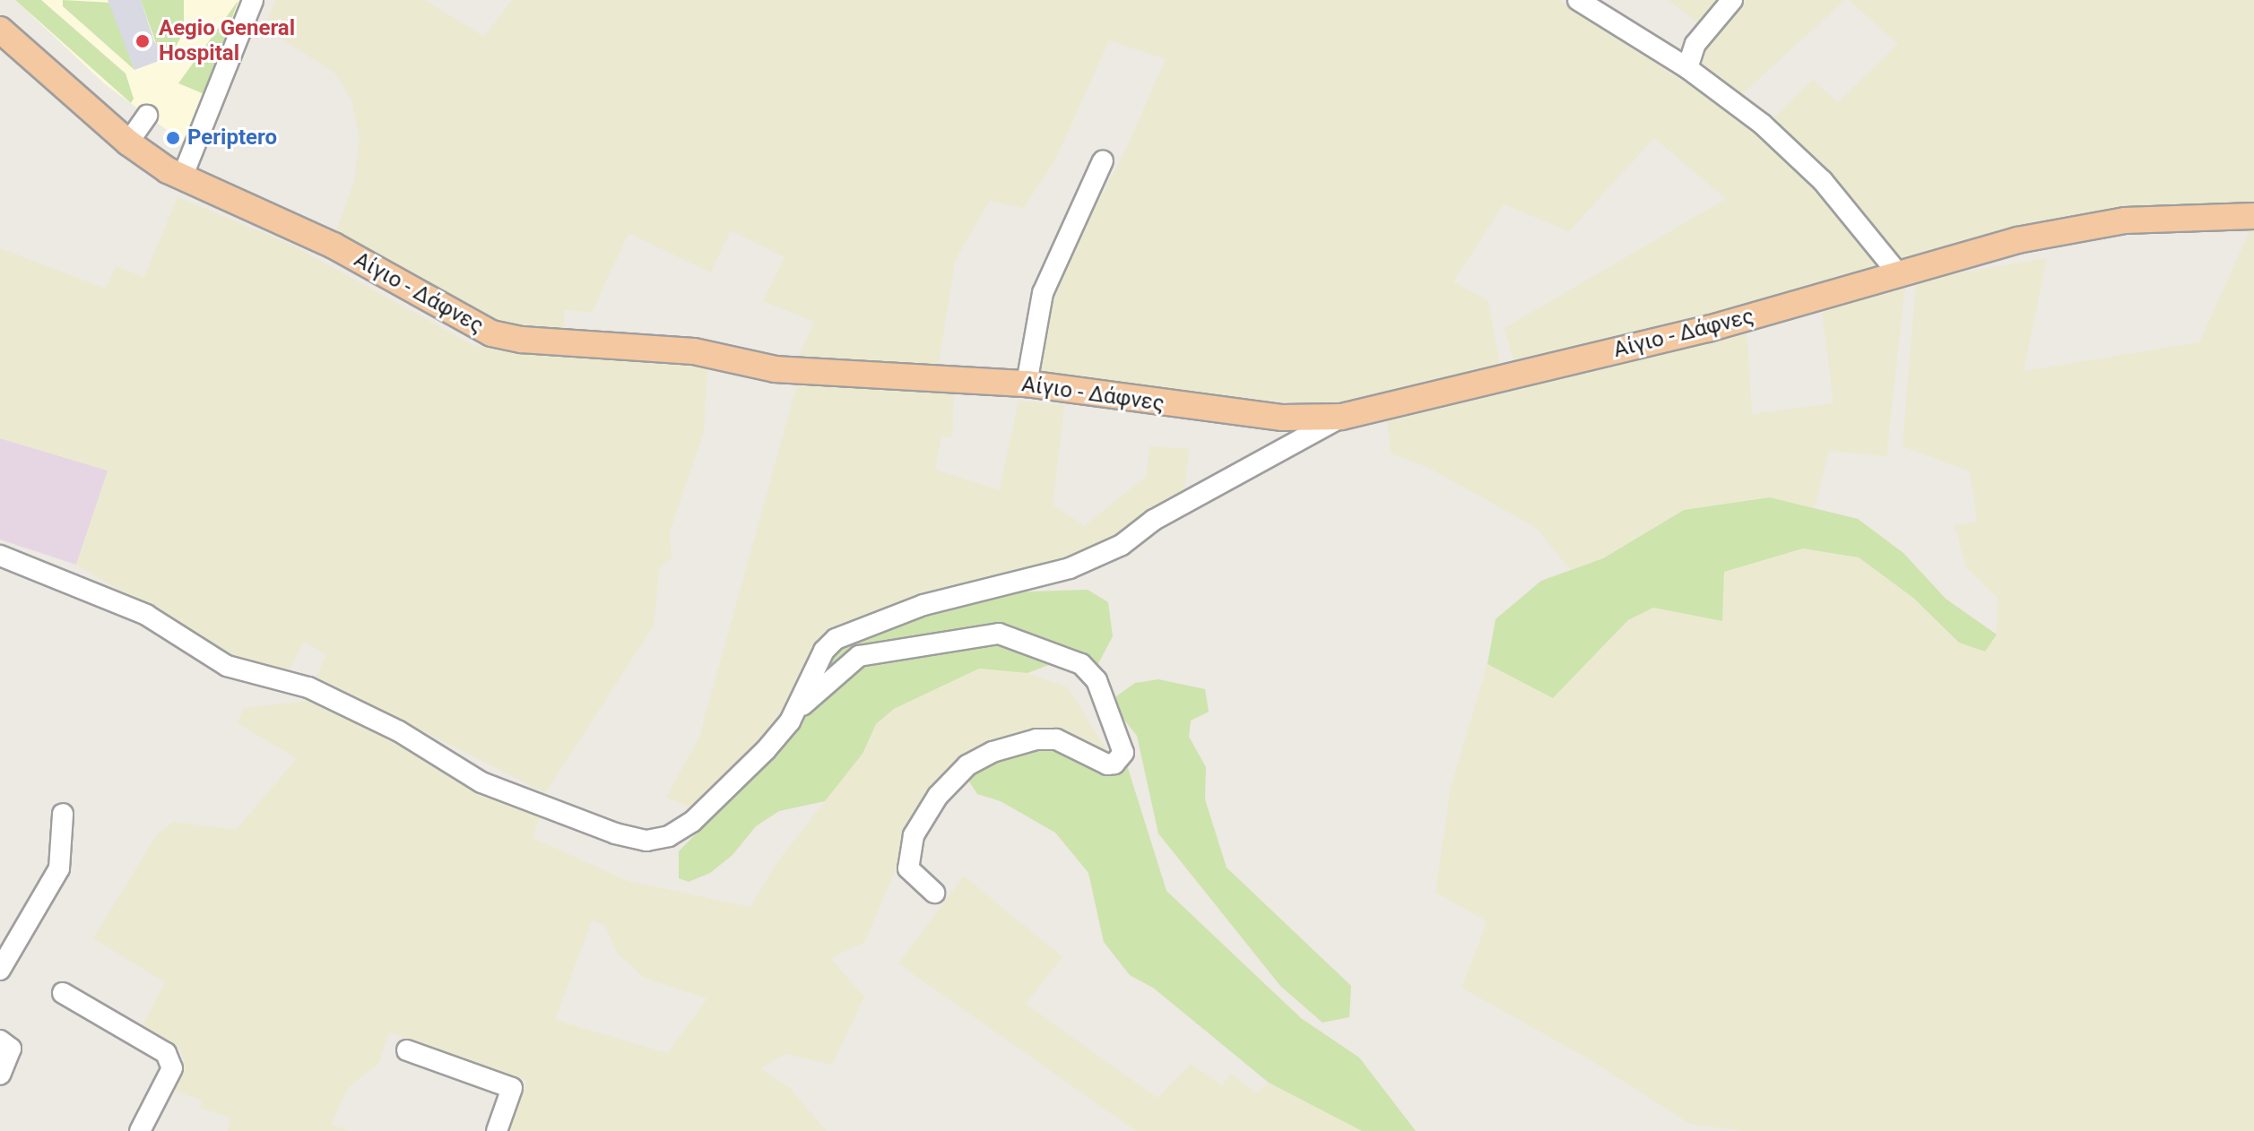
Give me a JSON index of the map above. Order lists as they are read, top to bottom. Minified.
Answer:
{"streets":{"main road":["Αίγιο - Δάφνες"]},"places":["Aegio General Hospital","Periptero"]}
